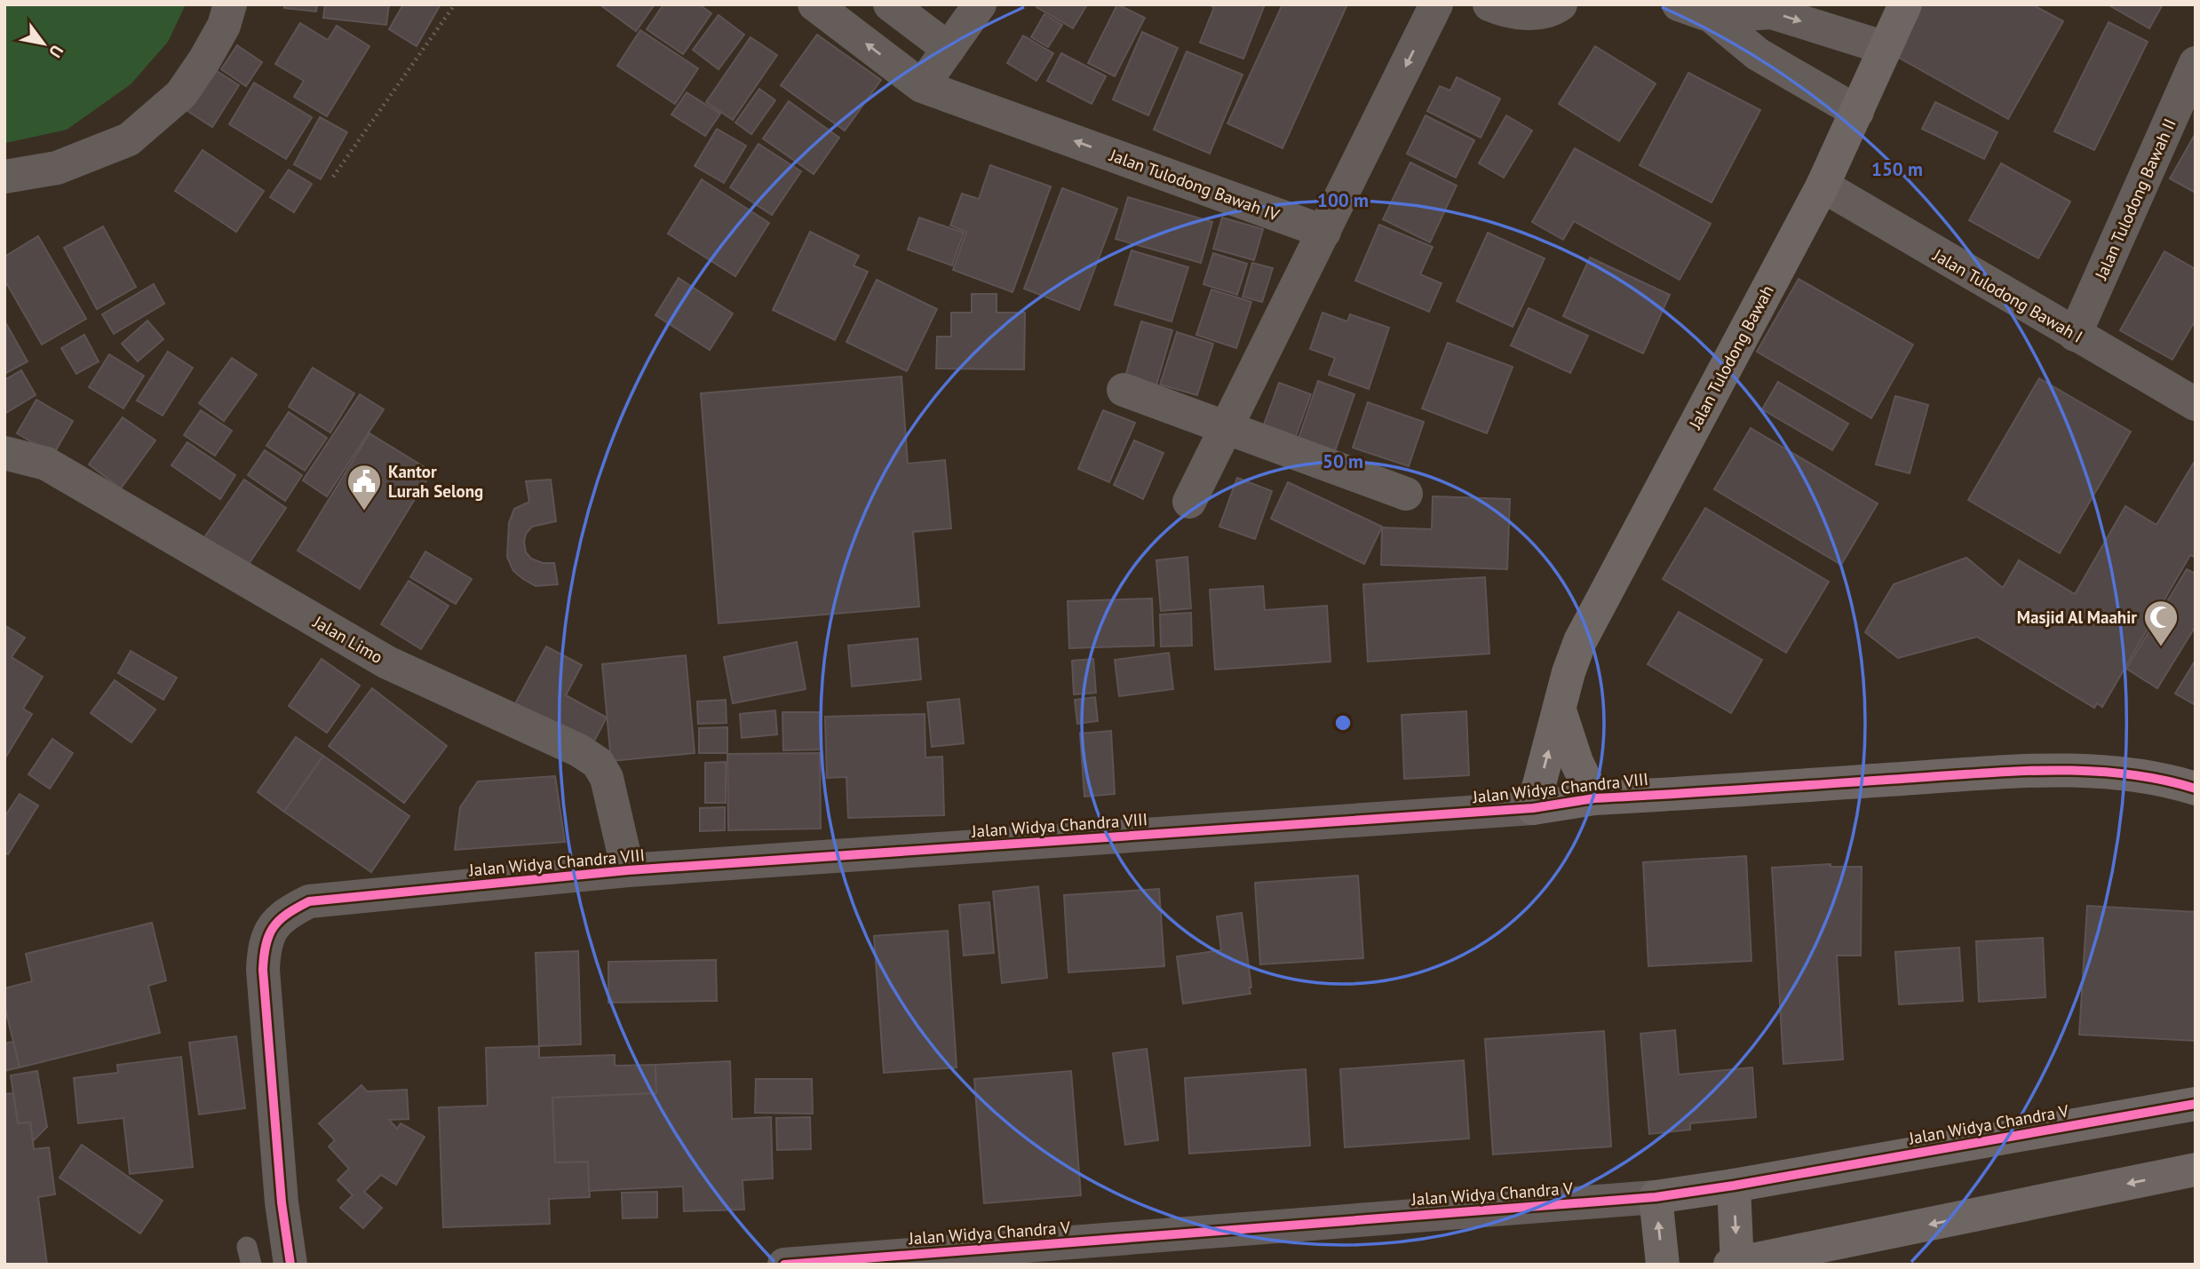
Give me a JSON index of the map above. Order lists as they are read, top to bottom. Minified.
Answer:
{"streets":{"street":["Jalan Tulodong Bawah IV","Jalan Tulodong Bawah II","Jalan Tulodong Bawah I","Jalan Tulodong Bawah","Jalan Limo","Jalan Widya Chandra VIII","Jalan Widya Chandra V"]},"crossings":[["Jalan Tulodong Bawah II","Jalan Tulodong Bawah I"],["Jalan Tulodong Bawah I","Jalan Tulodong Bawah"],["Jalan Tulodong Bawah","Jalan Widya Chandra VIII"],["Jalan Limo","Jalan Widya Chandra VIII"]],"places":{"public building":["Kantor Lurah Selong"],"mosque":["Masjid Al Maahir"]},"north":"bottom right","rings":["150 m","100 m","50 m"]}
